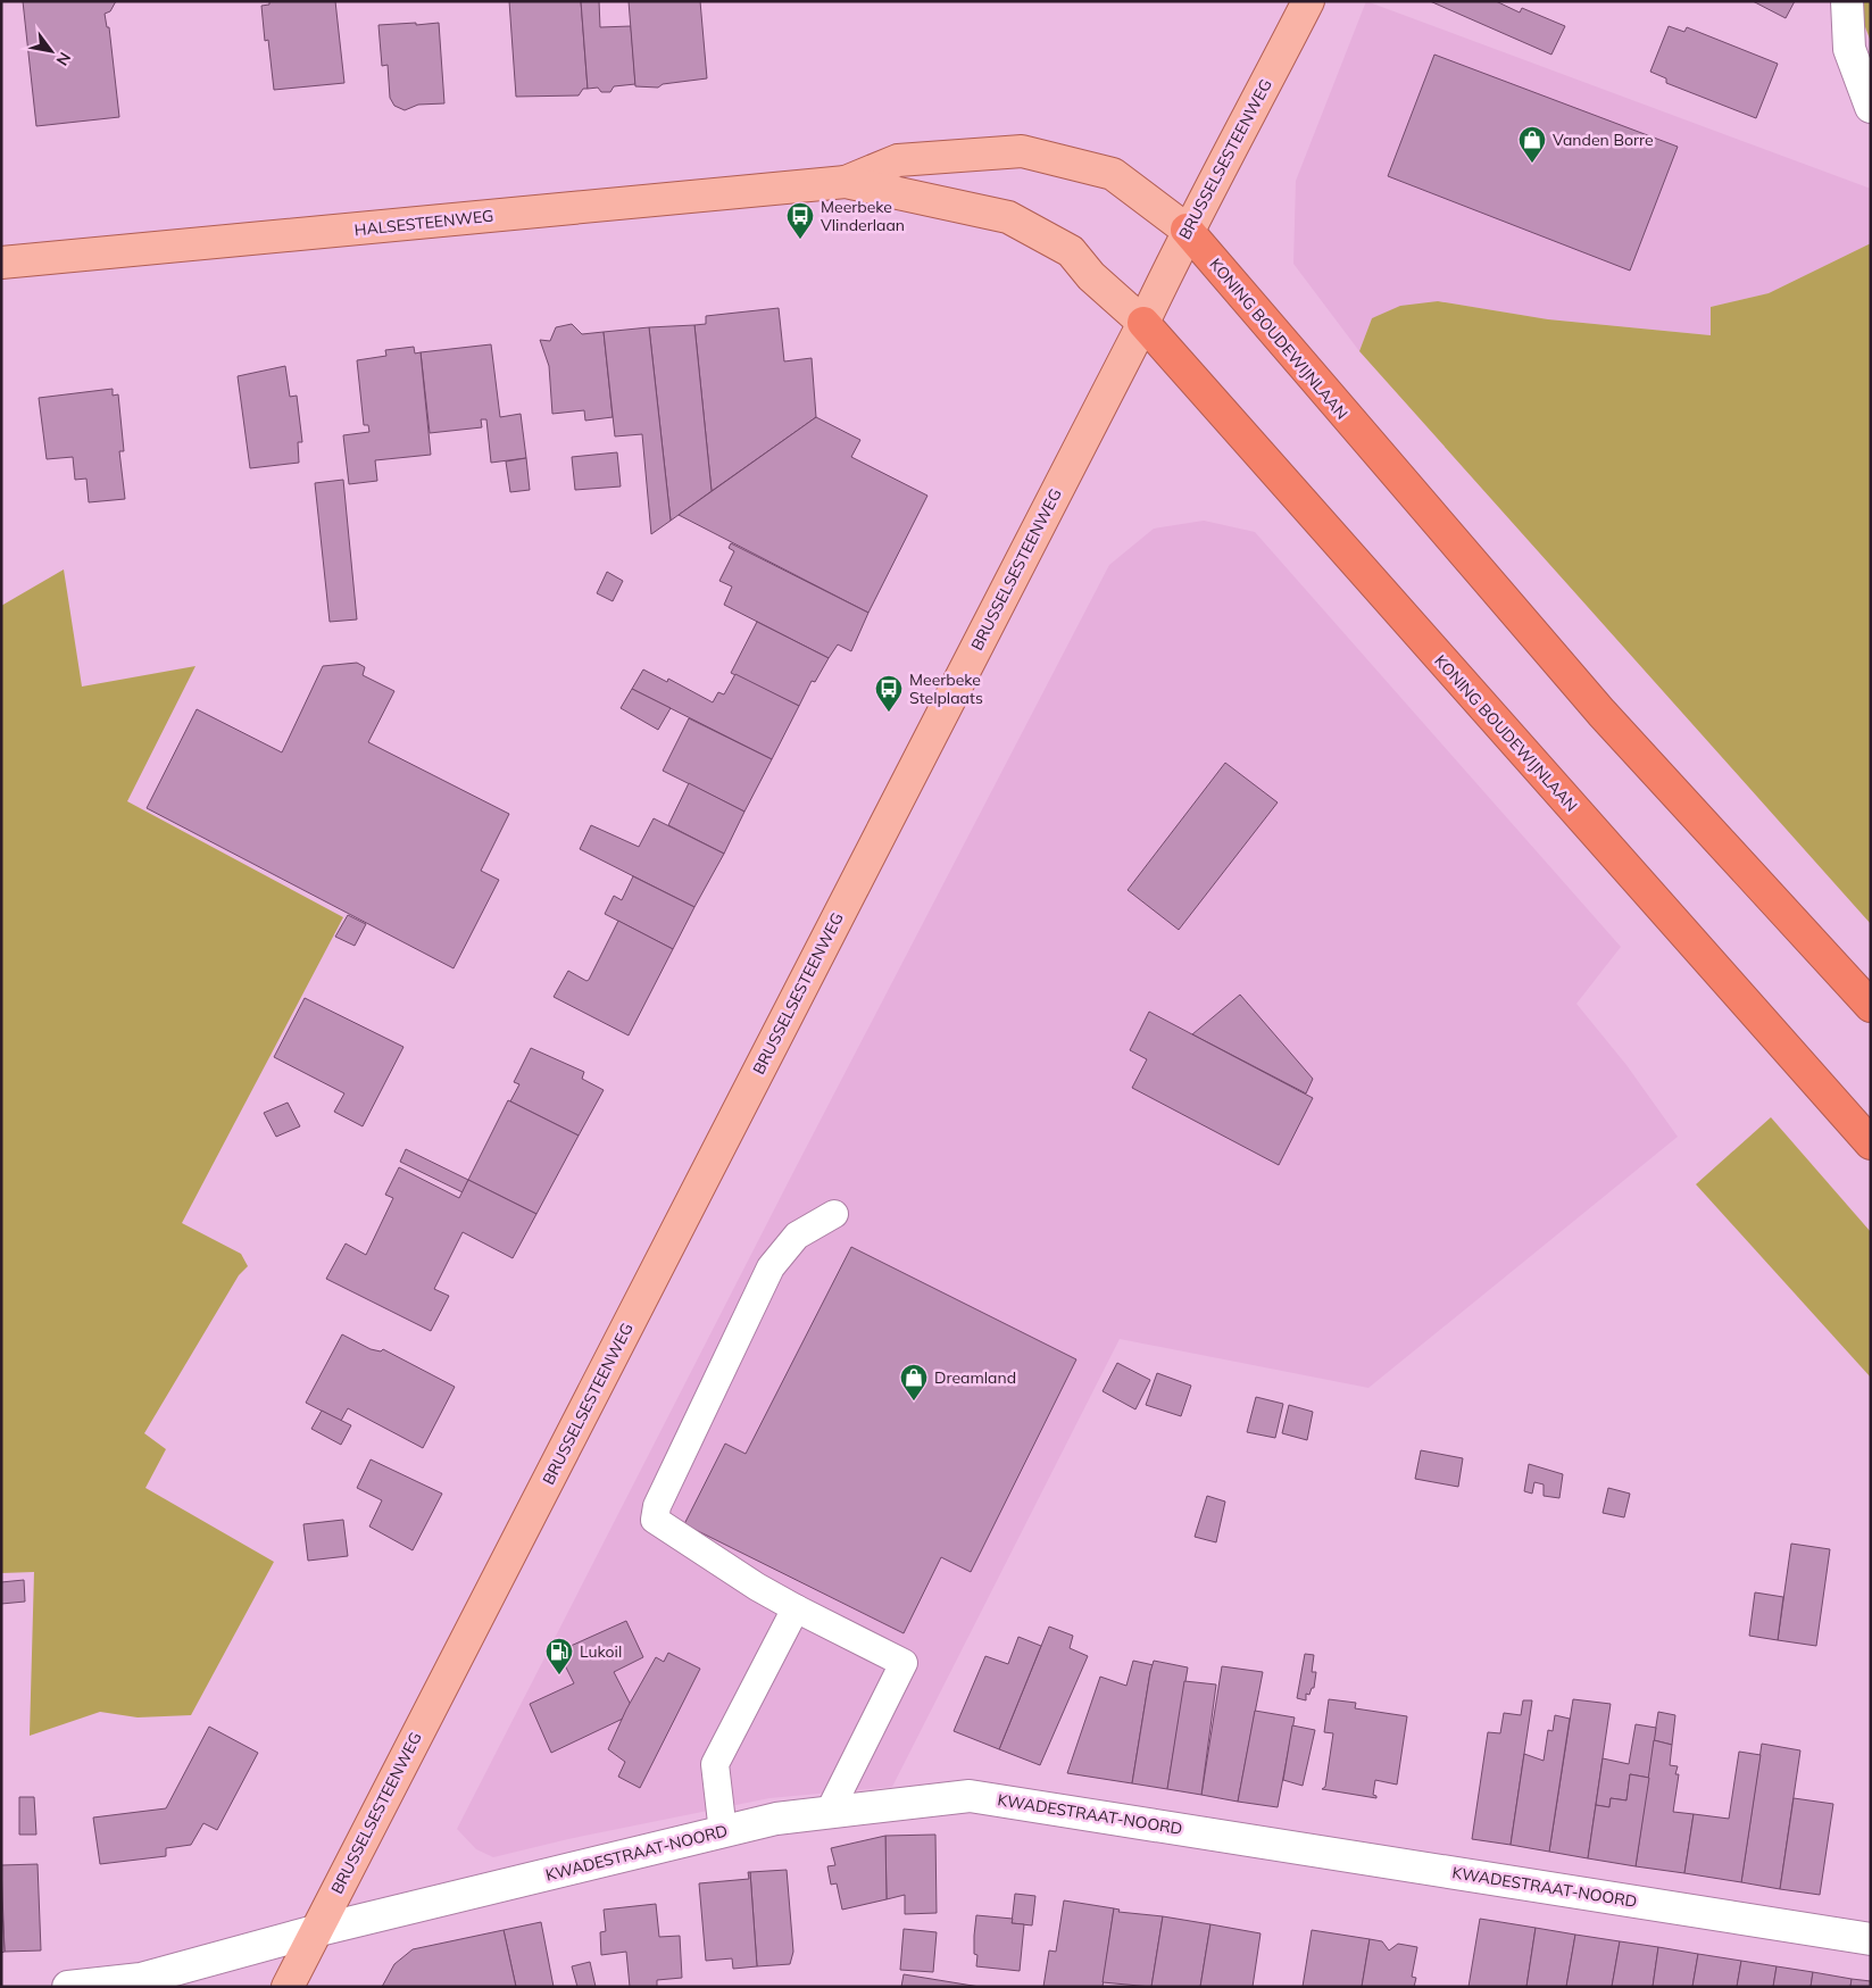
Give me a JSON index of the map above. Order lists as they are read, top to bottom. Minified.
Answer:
{"streets":{"highway":["KONING BOUDEWIJNLAAN"],"main road":["BRUSSELSESTEENWEG","HALSESTEENWEG"],"street":["KWADESTRAAT-NOORD"]},"crossings":[["BRUSSELSESTEENWEG","HALSESTEENWEG"],["BRUSSELSESTEENWEG","KONING BOUDEWIJNLAAN"],["BRUSSELSESTEENWEG","KWADESTRAAT-NOORD"],["HALSESTEENWEG","KONING BOUDEWIJNLAAN"]],"places":{"shop":["Vanden Borre","Dreamland"],"bus stop":["Meerbeke Vlinderlaan","Meerbeke Stelplaats"],"fuel station":["Lukoil"]},"north":"bottom right"}
